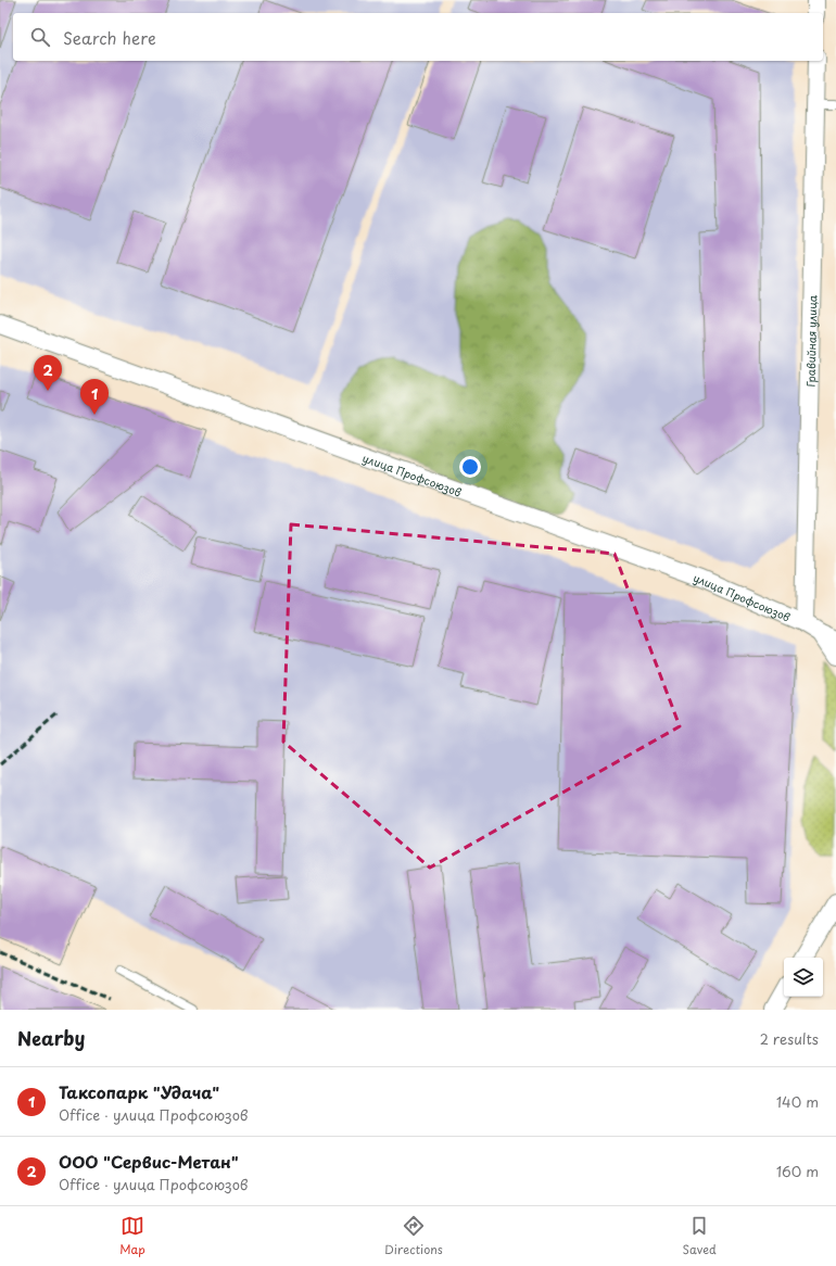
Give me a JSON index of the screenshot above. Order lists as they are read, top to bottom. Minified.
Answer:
{"streets":{"street":["Гравийная улица","улица Профсоюзов"]},"crossings":[["Гравийная улица","улица Профсоюзов"]],"page":{"search":"Search here","pins":["2","1"],"heading":["Nearby","2 results"],"list":[{"mark":"1","name":"Таксопарк \"Удача\"","note":"Office · улица Профсоюзов","value":"140 m"},{"mark":"2","name":"ООО \"Сервис-Метан\"","note":"Office · улица Профсоюзов","value":"160 m"}],"nav":["Map","Directions","Saved"]}}
